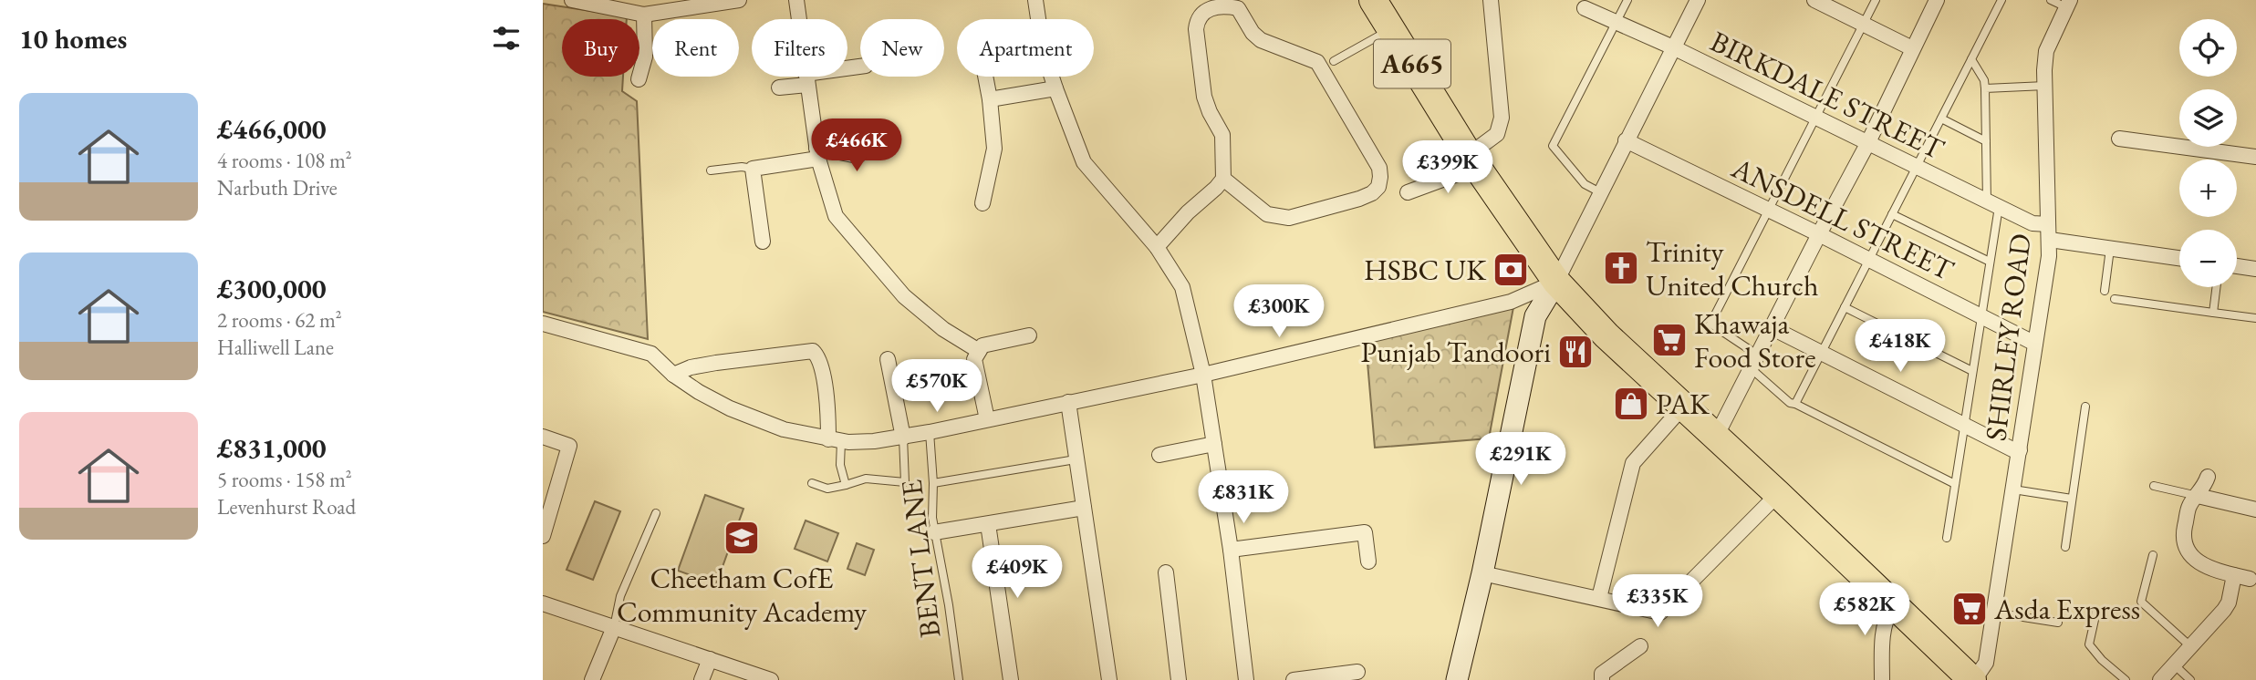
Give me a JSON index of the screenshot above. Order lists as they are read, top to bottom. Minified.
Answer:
{"streets":{"highway":["A665"],"street":["BIRKDALE STREET","ANSDELL STREET","SHIRLEY ROAD"],"lane":["BENT LANE"]},"crossings":[["A665","SHIRLEY ROAD"],["BIRKDALE STREET","SHIRLEY ROAD"],["ANSDELL STREET","SHIRLEY ROAD"]],"places":{"church":["Trinity United Church"],"bank":["HSBC UK"],"supermarket":["Khawaja Food Store","Asda Express"],"restaurant":["Punjab Tandoori"],"shop":["PAK"],"school or university":["Cheetham CofE Community Academy"]},"page":{"heading":"10 homes","map_buttons":["+","−"],"chip":["Buy","Rent","Filters","New","Apartment"],"list":[{"name":"£466,000","note":"4 rooms · 108 m² · Narbuth Drive"},{"name":"£300,000","note":"2 rooms · 62 m² · Halliwell Lane"},{"name":"£831,000","note":"5 rooms · 158 m² · Levenhurst Road"}],"price":["£466K","£399K","£300K","£418K","£570K","£291K","£831K","£409K","£335K","£582K"]}}
